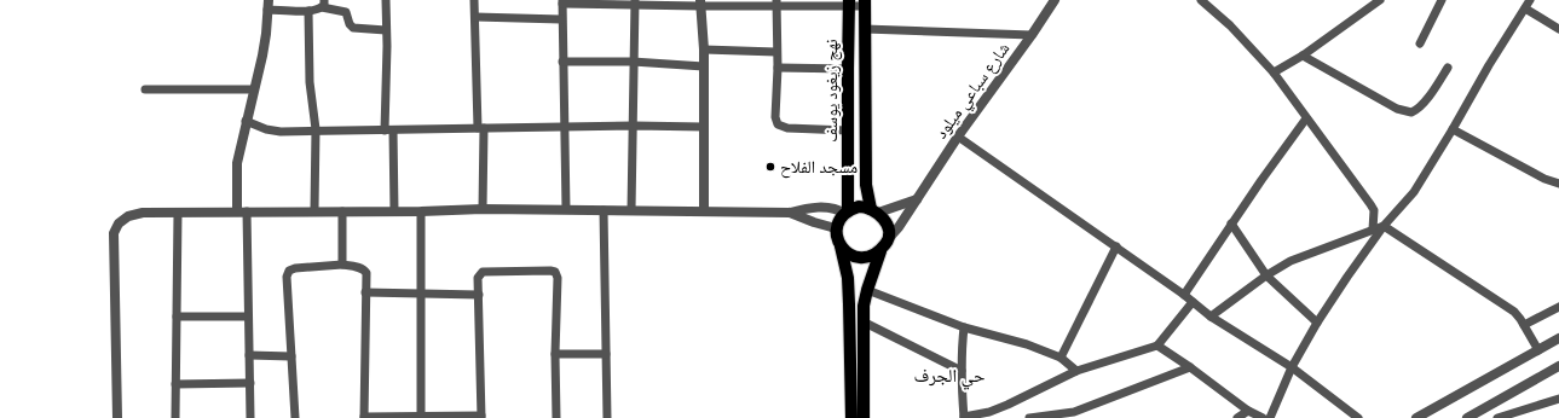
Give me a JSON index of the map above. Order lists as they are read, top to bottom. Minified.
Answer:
{"streets":{"main road":["نهج زيغود يوسف"],"street":["شارع سباعي ميلود"]},"crossings":[["نهج زيغود يوسف","شارع سباعي ميلود"]],"districts":["حي الجرف"],"places":["مسجد الفلاح"]}
